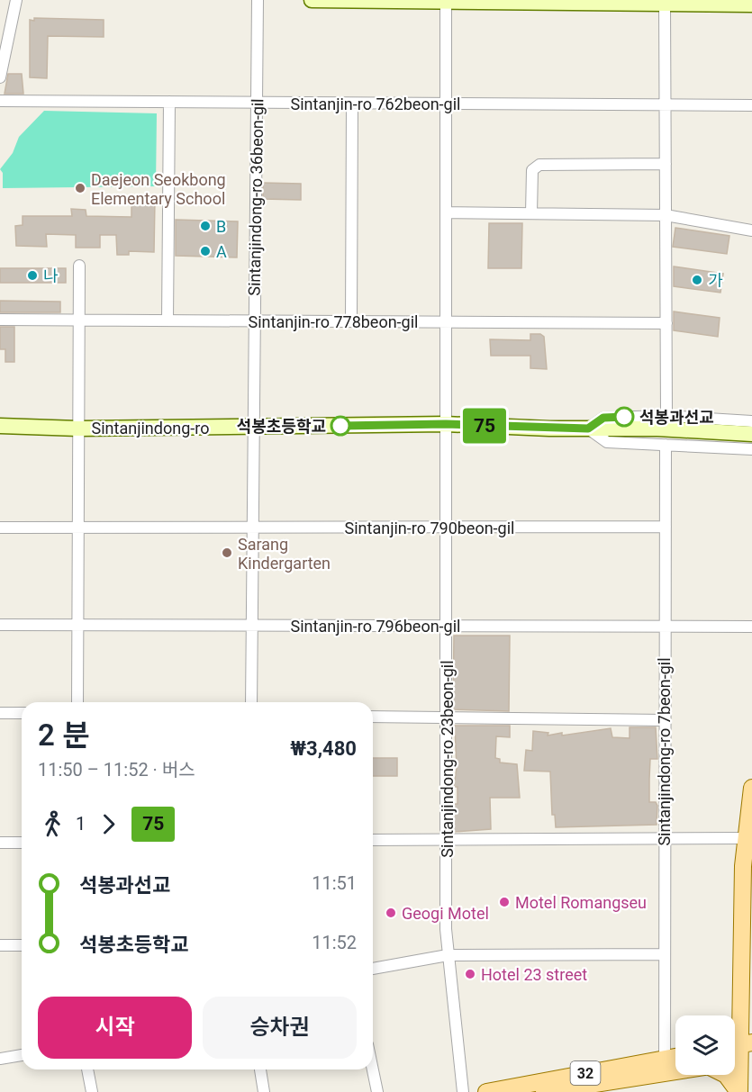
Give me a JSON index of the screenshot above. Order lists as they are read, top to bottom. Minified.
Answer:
{"streets":{"main road":["Sintanjindong-ro","32"],"street":["Sintanjin-ro 762beon-gil","Sintanjindong-ro 36beon-gil","Sintanjin-ro 778beon-gil","Sintanjin-ro 790beon-gil","Sintanjin-ro 796beon-gil","Sintanjindong-ro 7beon-gil","Sintanjindong-ro 23beon-gil"]},"crossings":[["Sintanjin-ro 762beon-gil","Sintanjindong-ro 36beon-gil"],["Sintanjin-ro 762beon-gil","Sintanjindong-ro 23beon-gil"],["Sintanjindong-ro 36beon-gil","Sintanjin-ro 778beon-gil"],["Sintanjindong-ro 36beon-gil","Sintanjindong-ro"],["Sintanjindong-ro 36beon-gil","Sintanjin-ro 790beon-gil"],["Sintanjindong-ro 36beon-gil","Sintanjin-ro 796beon-gil"],["Sintanjin-ro 778beon-gil","Sintanjindong-ro 23beon-gil"],["Sintanjindong-ro","Sintanjindong-ro 23beon-gil"],["Sintanjin-ro 790beon-gil","Sintanjindong-ro 7beon-gil"],["Sintanjin-ro 790beon-gil","Sintanjindong-ro 23beon-gil"],["Sintanjin-ro 796beon-gil","Sintanjindong-ro 7beon-gil"],["Sintanjin-ro 796beon-gil","Sintanjindong-ro 23beon-gil"],["Sintanjindong-ro 7beon-gil","32"]],"places":["Daejeon Seokbong Elementary School","B","A","나","가","석봉과선교","석봉초등학교","Sarang Kindergarten","Motel Romangseu","Geogi Motel","Hotel 23 street"],"lines":["bus line 75"],"page":{"on_map":"75","heading":["2 분","11:50 – 11:52 · 버스","₩3,480"],"legs":["1","75"],"list":[{"name":"석봉과선교","value":"11:51"},{"name":"석봉초등학교","value":"11:52"}],"buttons":["시작","승차권"]}}
